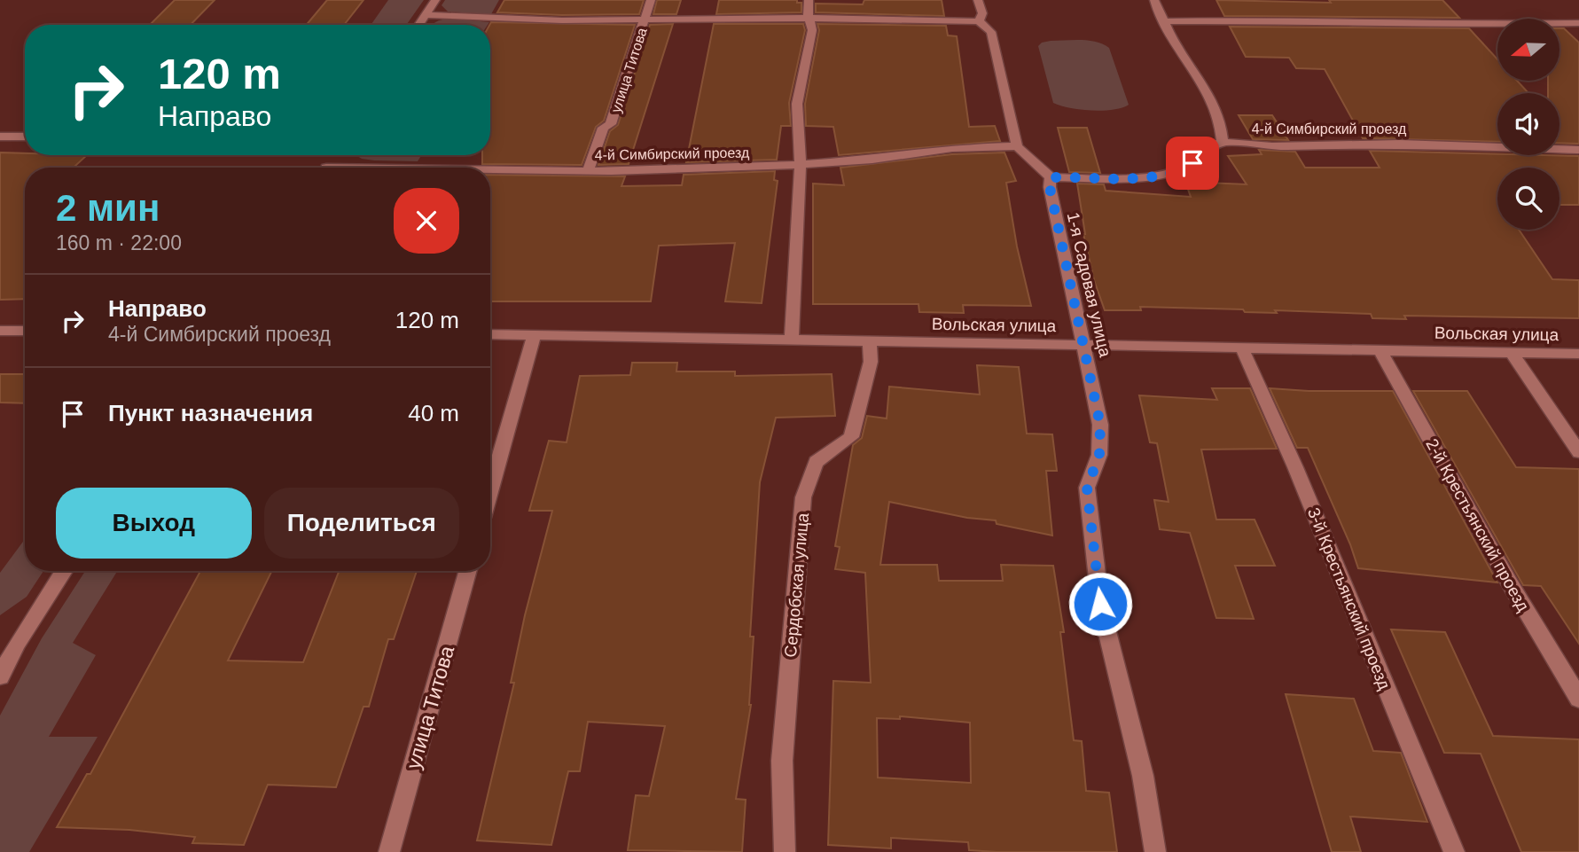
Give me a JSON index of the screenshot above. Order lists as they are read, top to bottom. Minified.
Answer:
{"streets":{"street":["улица Титова","4-й Симбирский проезд","1-я Садовая улица","Вольская улица","2-й Крестьянский проезд","Сердобская улица","3-й Крестьянский проезд"]},"crossings":[["улица Титова","4-й Симбирский проезд"],["1-я Садовая улица","Вольская улица"],["Вольская улица","2-й Крестьянский проезд"],["Вольская улица","Сердобская улица"],["Вольская улица","3-й Крестьянский проезд"]],"north":"left","page":{"turn":["120 m","Направо"],"heading":["2 мин","160 m · 22:00"],"list":[{"name":"Направо","note":"4-й Симбирский проезд","value":"120 m"},{"name":"Пункт назначения","value":"40 m"}],"buttons":["Выход","Поделиться"]}}
